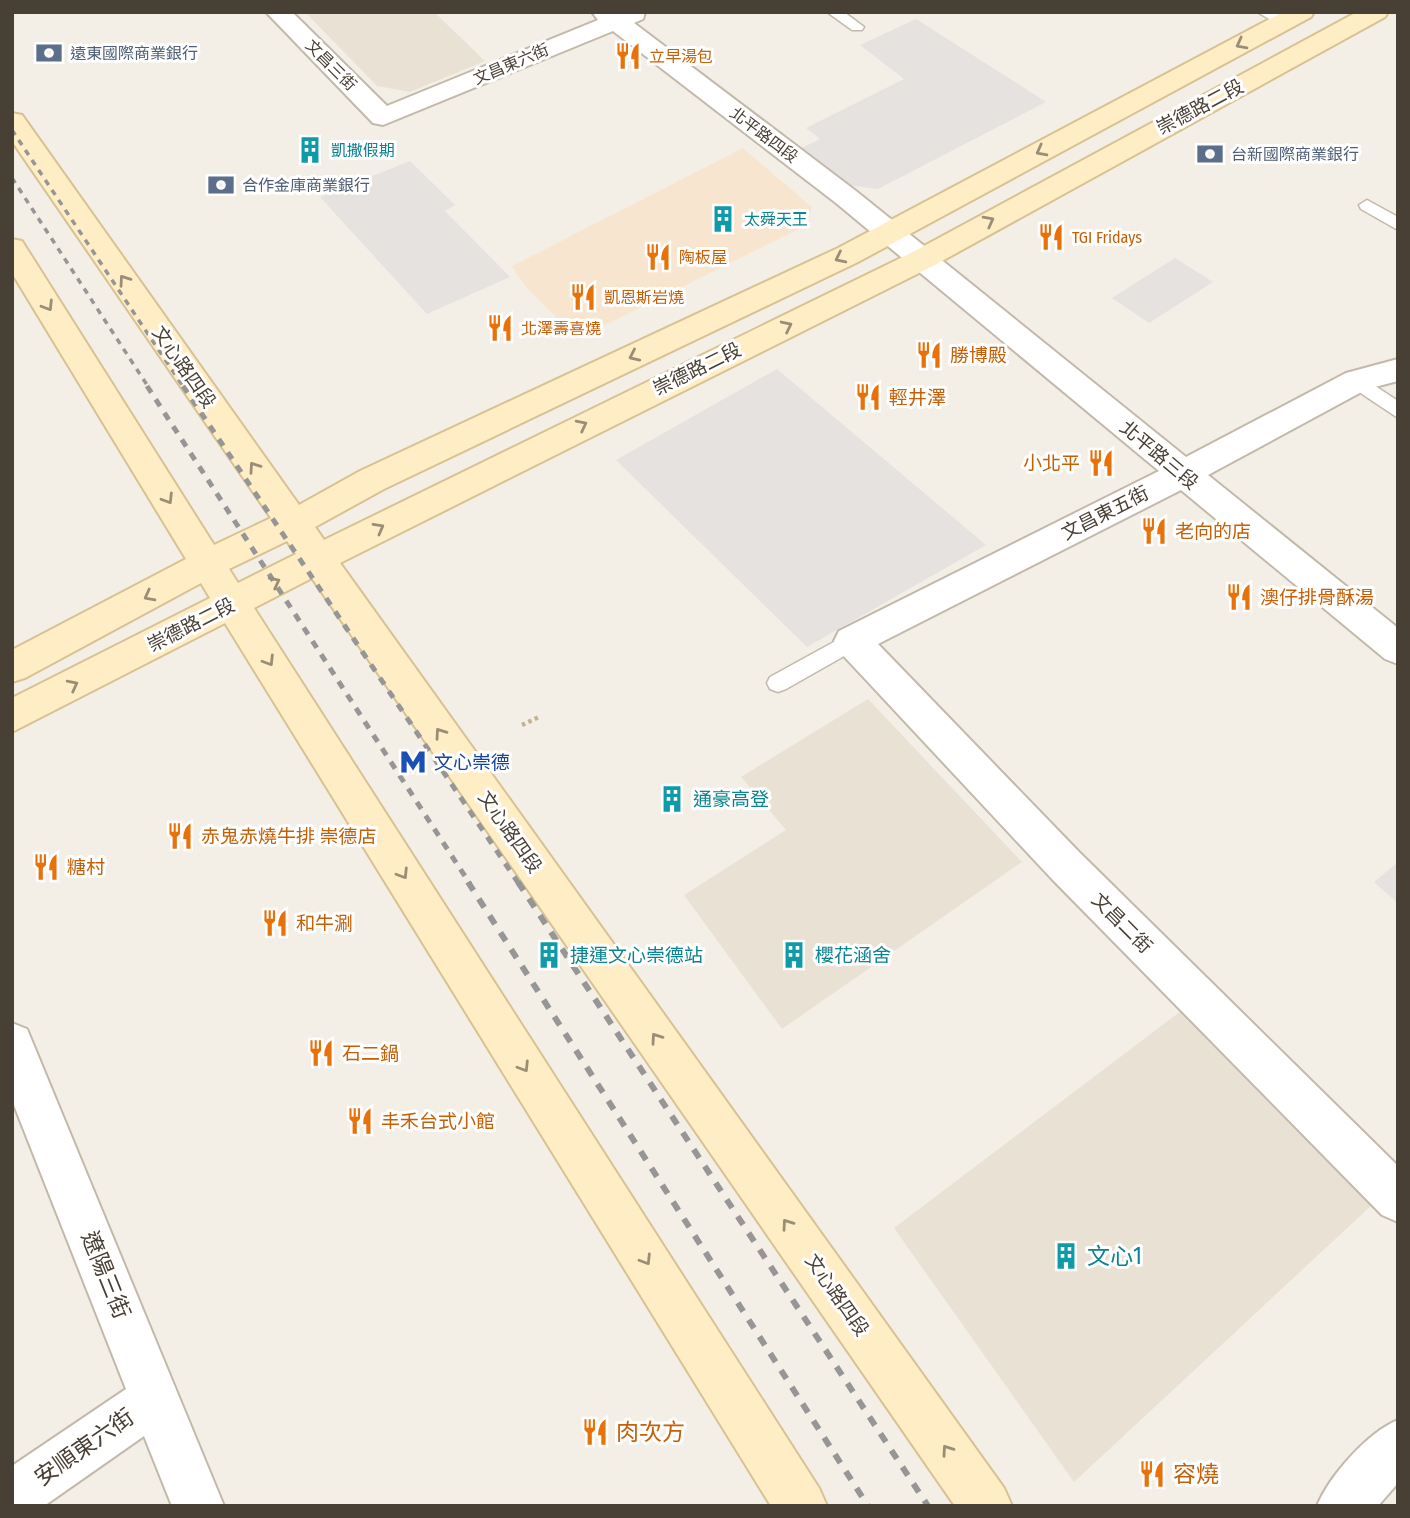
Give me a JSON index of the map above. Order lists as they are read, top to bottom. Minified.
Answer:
{"streets":{"main road":["崇德路二段","文心路四段"],"street":["文昌東六街","文昌三街","北平路四段","北平路三段","文昌東五街","文昌二街","遼陽三街","安順東六街"]},"crossings":[["文昌東六街","文昌三街"],["文昌東六街","北平路四段"],["崇德路二段","北平路四段"],["崇德路二段","文心路四段"],["崇德路二段","北平路三段"],["北平路四段","北平路三段"],["北平路三段","文昌東五街"],["文昌東五街","文昌二街"],["遼陽三街","安順東六街"]],"places":{"bank":["遠東國際商業銀行","台新國際商業銀行","合作金庫商業銀行"],"restaurant":["立早湯包","TGI Fridays","陶板屋","凱恩斯岩燒","北澤壽喜燒","勝博殿","輕井澤","小北平","老向的店","澳仔排骨酥湯","赤鬼赤燒牛排 崇德店","糖村","和牛涮","石二鍋","丰禾台式小館","肉次方","容燒"],"building":["凱撒假期","太舜天王","通豪高登","捷運文心崇德站","櫻花涵舍","文心1"],"metro station":["文心崇德"]}}
